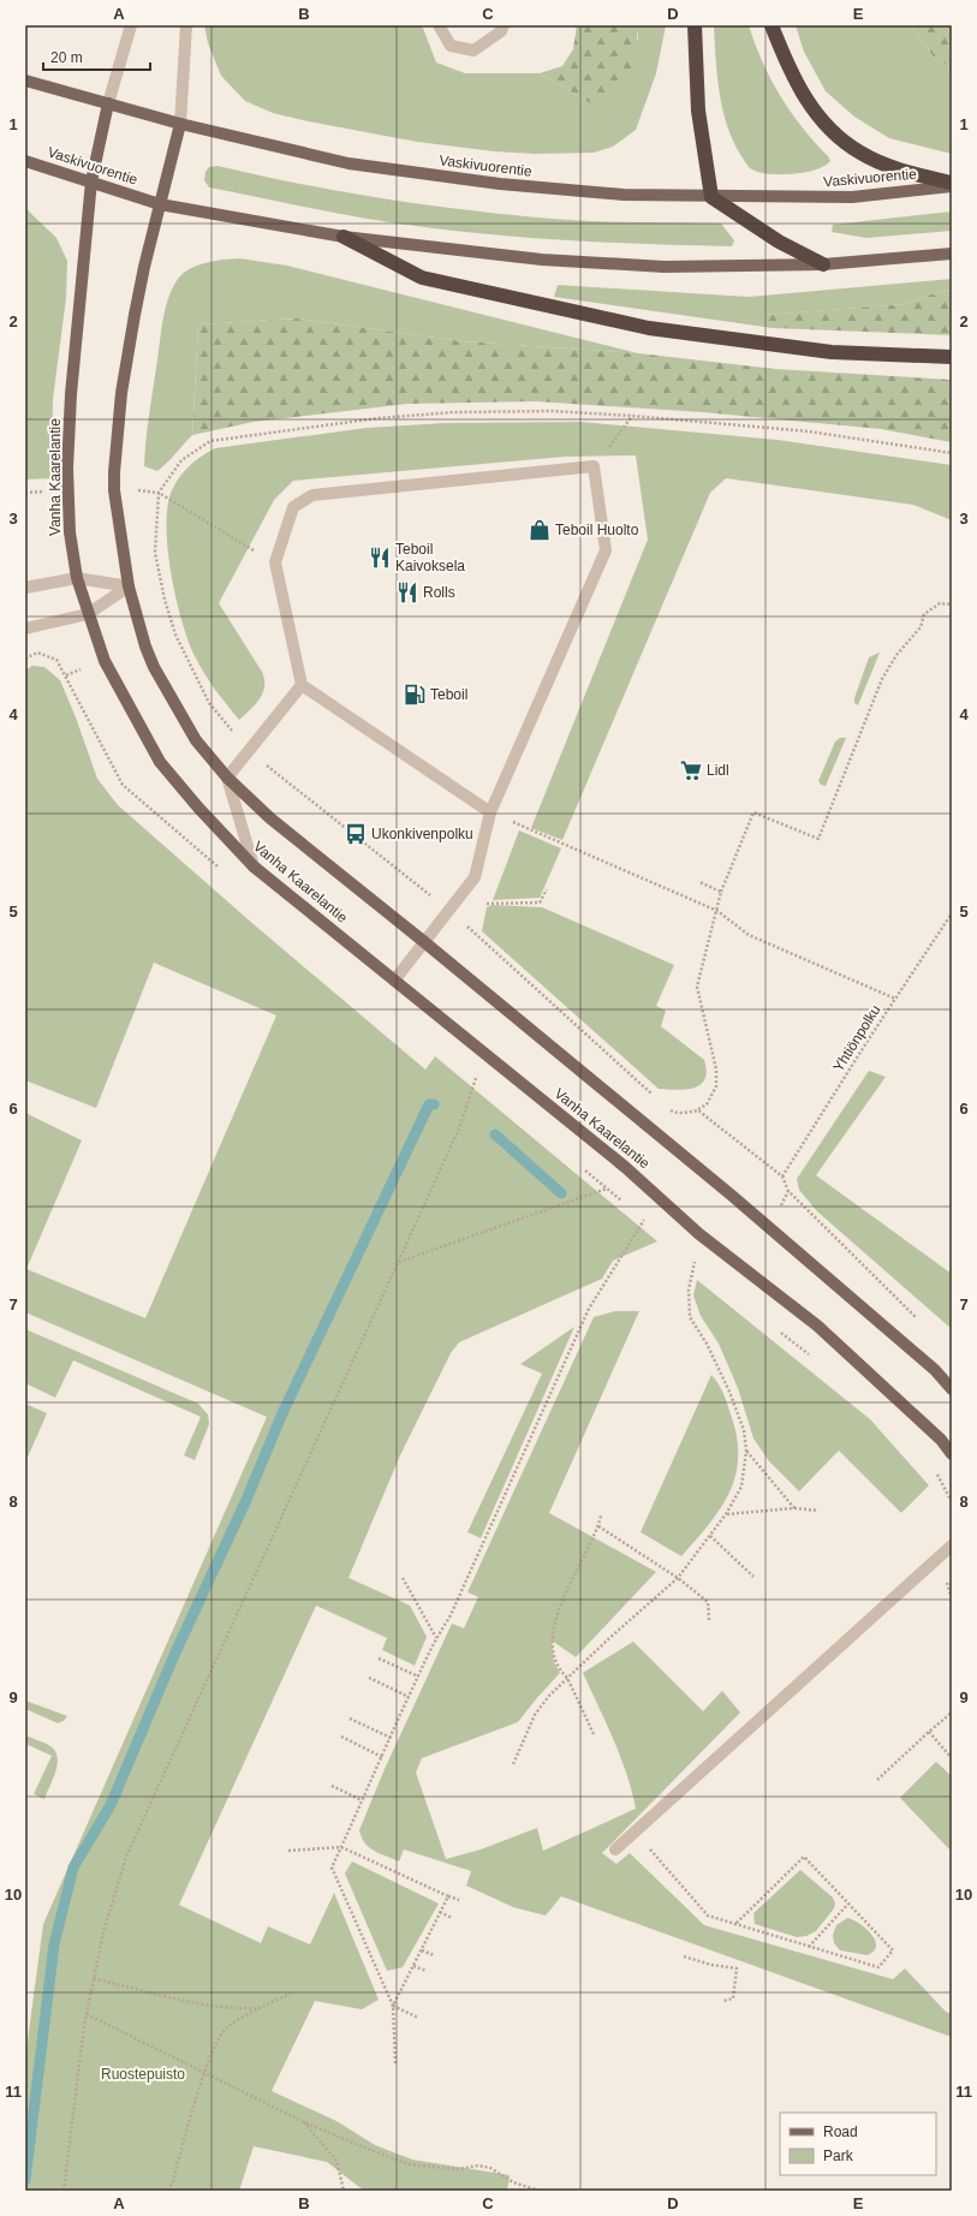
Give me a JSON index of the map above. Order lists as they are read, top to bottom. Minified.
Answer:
{"streets":{"main road":["Vaskivuorentie","Vanha Kaarelantie"],"path":["Yhtiönpolku"]},"crossings":[["Vaskivuorentie","Vanha Kaarelantie"]],"parks":["Ruostepuisto"],"places":{"shop":["Teboil Huolto"],"restaurant":["Teboil Kaivoksela","Rolls"],"fuel station":["Teboil"],"supermarket":["Lidl"],"bus stop":["Ukonkivenpolku"]},"legend":["Road","Park"],"scale_bar":"20 m","grid":{"columns":["A","B","C","D","E"],"rows":["1","2","3","4","5","6","7","8","9","10","11"]}}
